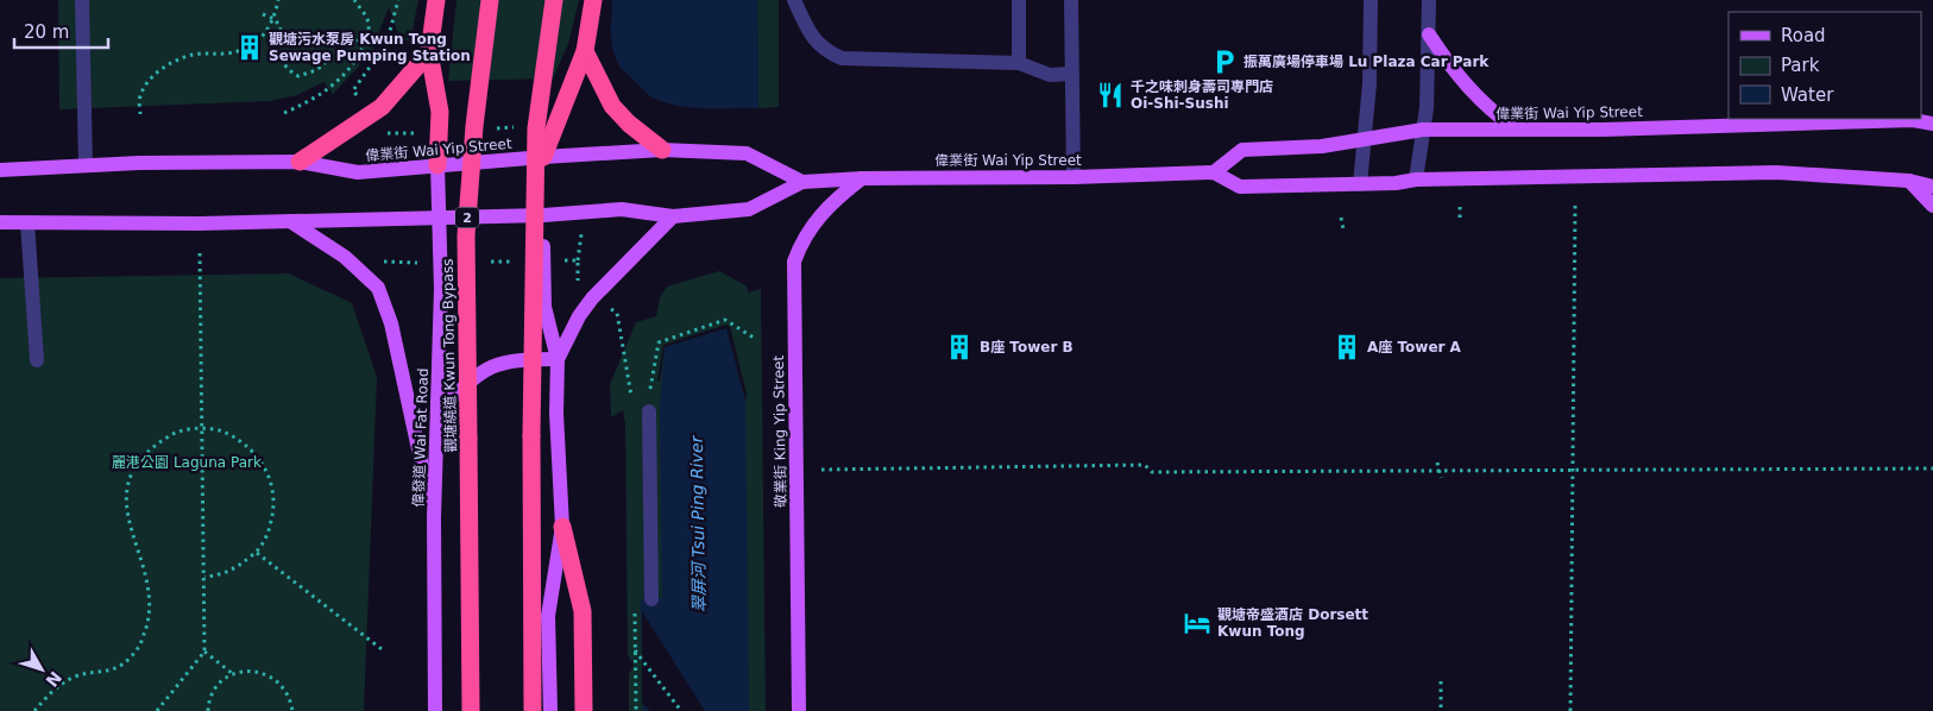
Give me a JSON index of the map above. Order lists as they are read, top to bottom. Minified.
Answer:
{"streets":{"highway":["2","觀塘繞道 Kwun Tong Bypass"],"main road":["偉業街 Wai Yip Street","敬業街 King Yip Street","偉發道 Wai Fat Road"]},"crossings":[["偉業街 Wai Yip Street","敬業街 King Yip Street"],["偉業街 Wai Yip Street","偉發道 Wai Fat Road"]],"water":["翠屏河 Tsui Ping River"],"parks":["麗港公園 Laguna Park"],"places":{"building":["觀塘污水泵房 Kwun Tong Sewage Pumping Station","B座 Tower B","A座 Tower A"],"parking":["振萬廣場停車場 Lu Plaza Car Park"],"restaurant":["千之味刺身壽司專門店 Oi-Shi-Sushi"],"hotel":["觀塘帝盛酒店 Dorsett Kwun Tong"]},"legend":["Road","Park","Water"],"scale_bar":"20 m","north":"bottom right"}
